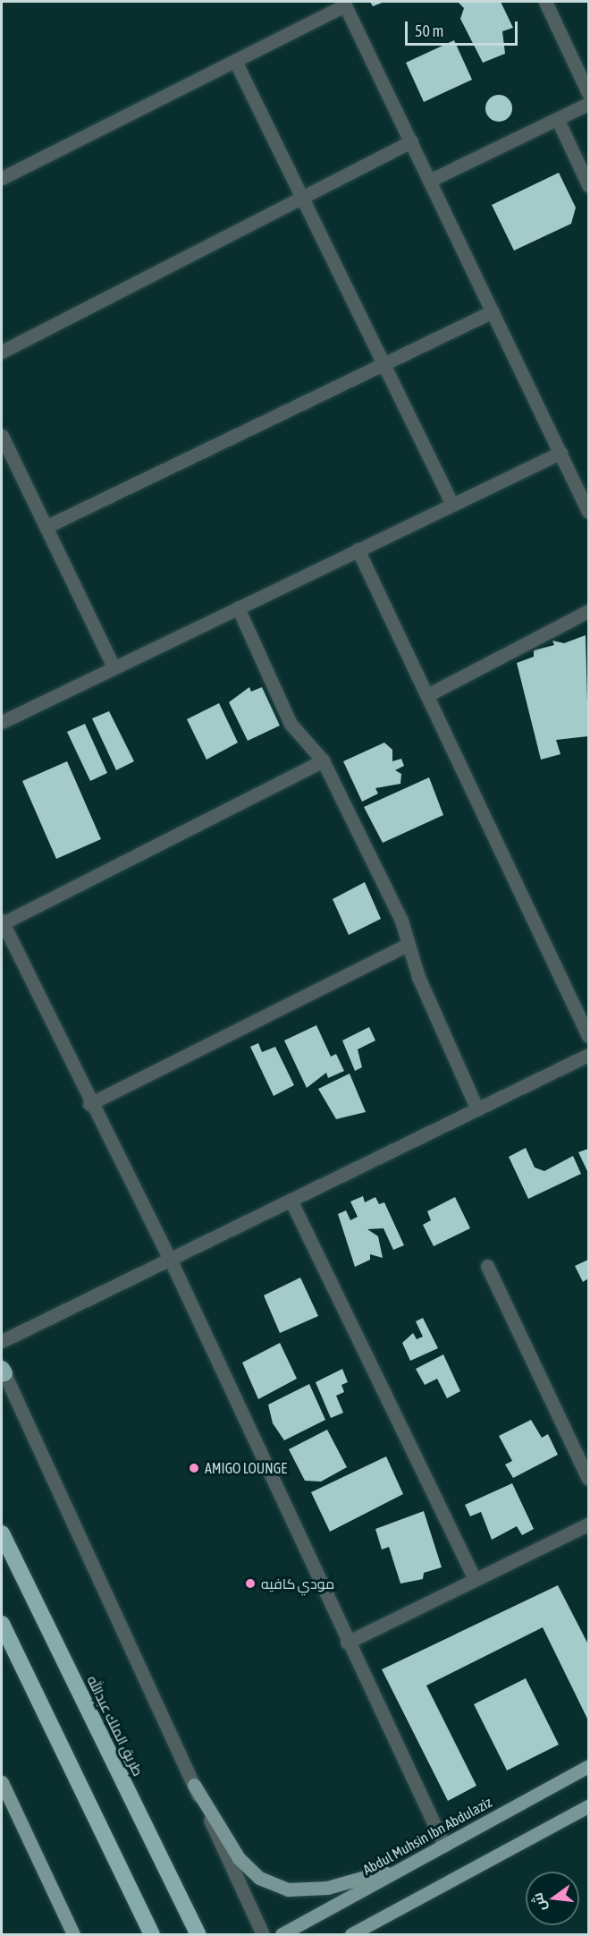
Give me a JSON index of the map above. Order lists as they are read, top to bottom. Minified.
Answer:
{"streets":{"highway":["طريق الملك عبدالله"],"main road":["Abdul Muhsin Ibn Abdulaziz"]},"places":["AMIGO LOUNGE","مودي كافيه"],"scale_bar":"50 m","north":"left"}
